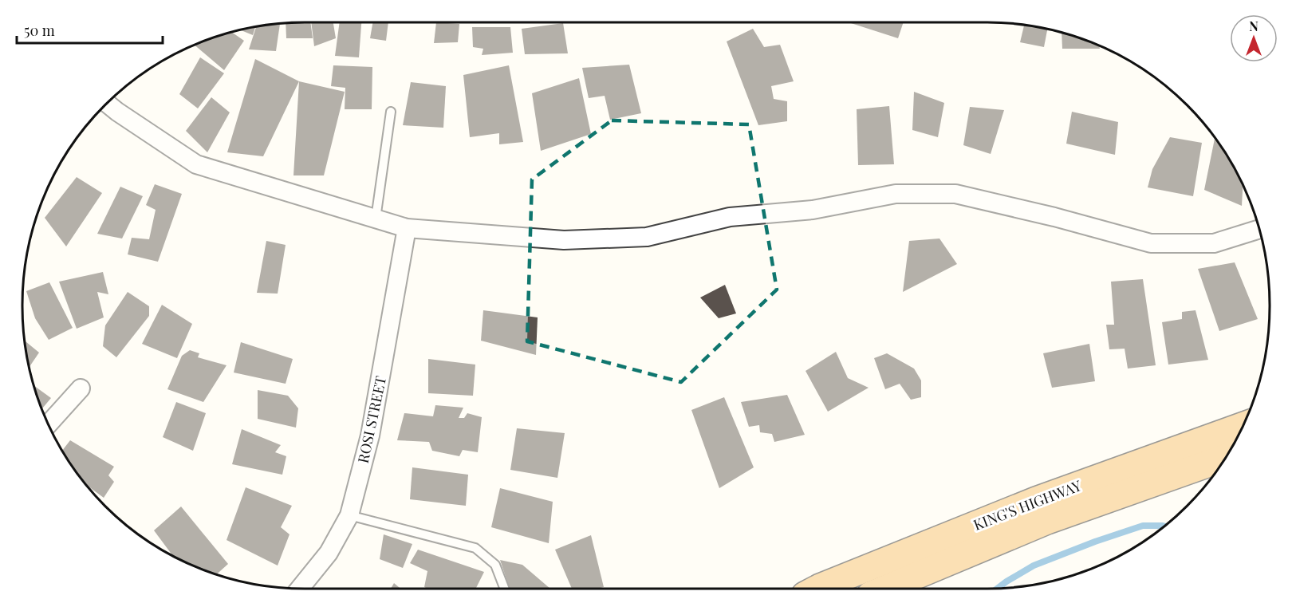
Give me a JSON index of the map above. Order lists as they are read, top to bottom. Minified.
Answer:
{"streets":{"highway":["KING'S HIGHWAY"],"street":["ROSI STREET"]},"scale_bar":"50 m","north":"top"}
